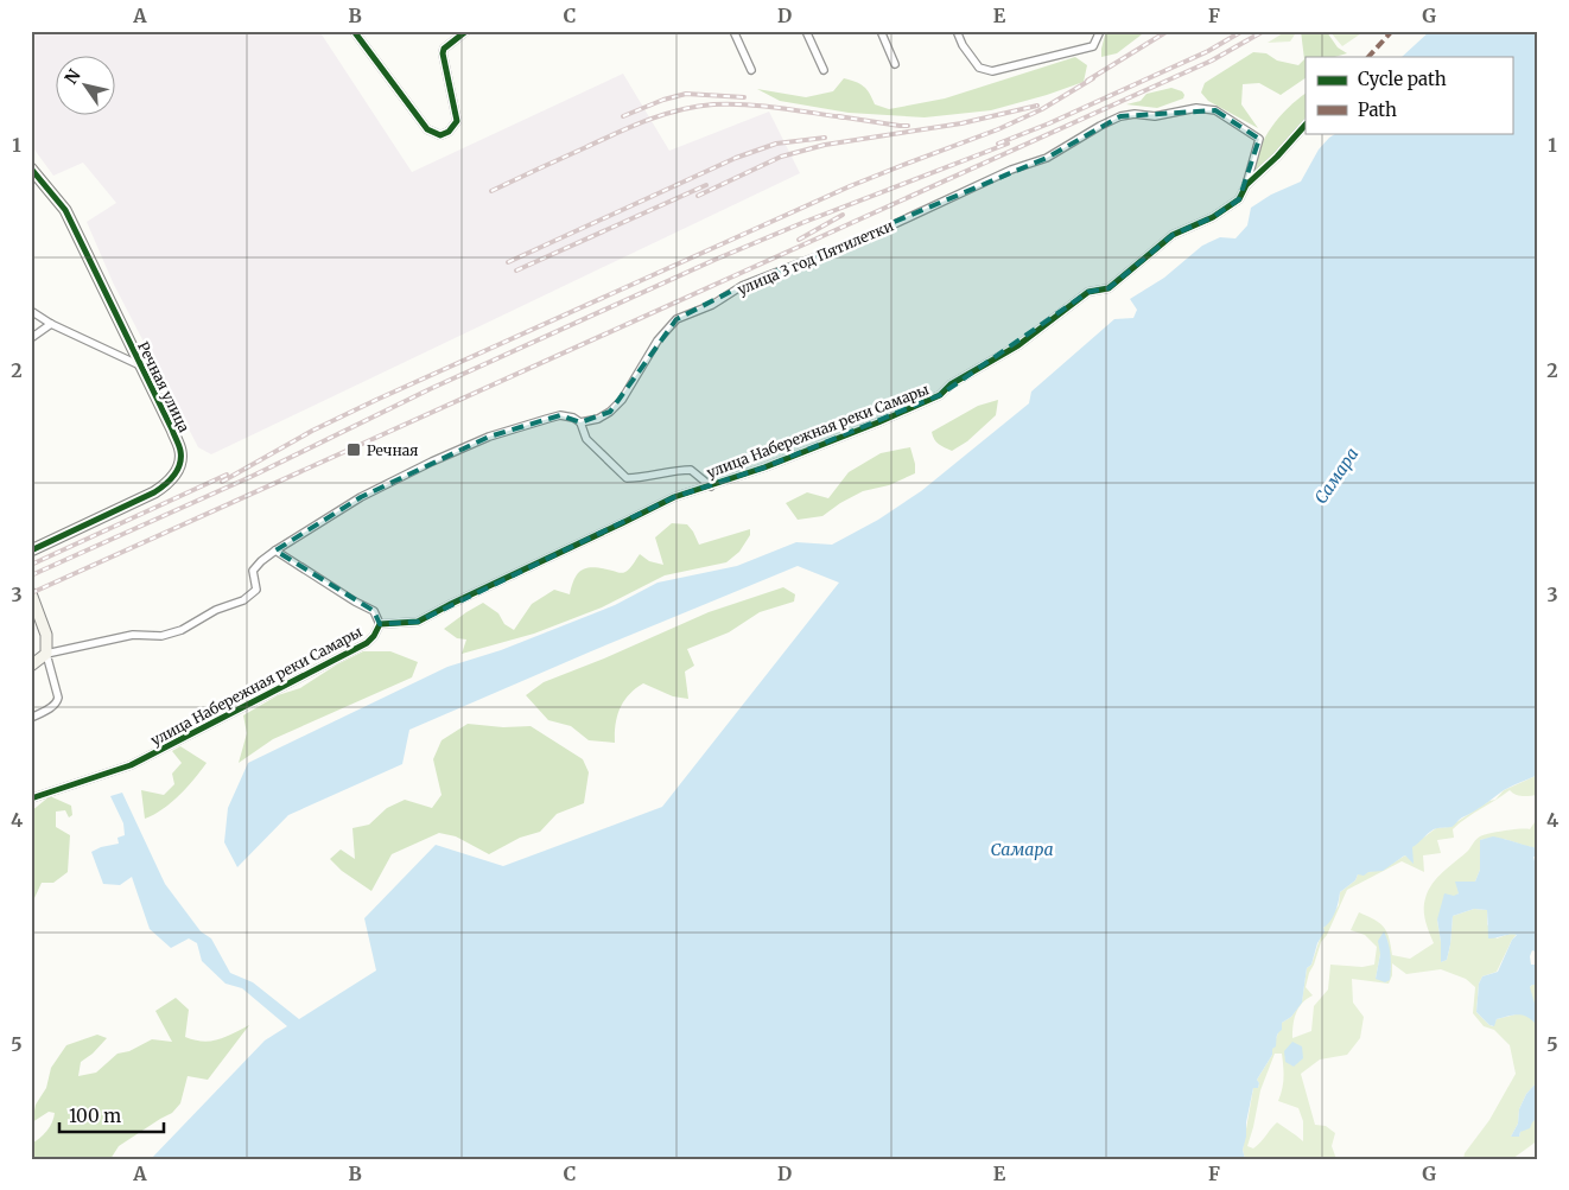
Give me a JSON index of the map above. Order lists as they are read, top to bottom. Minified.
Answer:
{"streets":{"street":["улица 3 год Пятилетки","Речная улица","улица Набережная реки Самары"]},"crossings":[["улица 3 год Пятилетки","улица Набережная реки Самары"]],"water":["Самара"],"places":{"transit":["Речная"]},"legend":["Cycle path","Path"],"scale_bar":"100 m","north":"top left","grid":{"columns":["A","B","C","D","E","F","G"],"rows":["1","2","3","4","5"]}}
